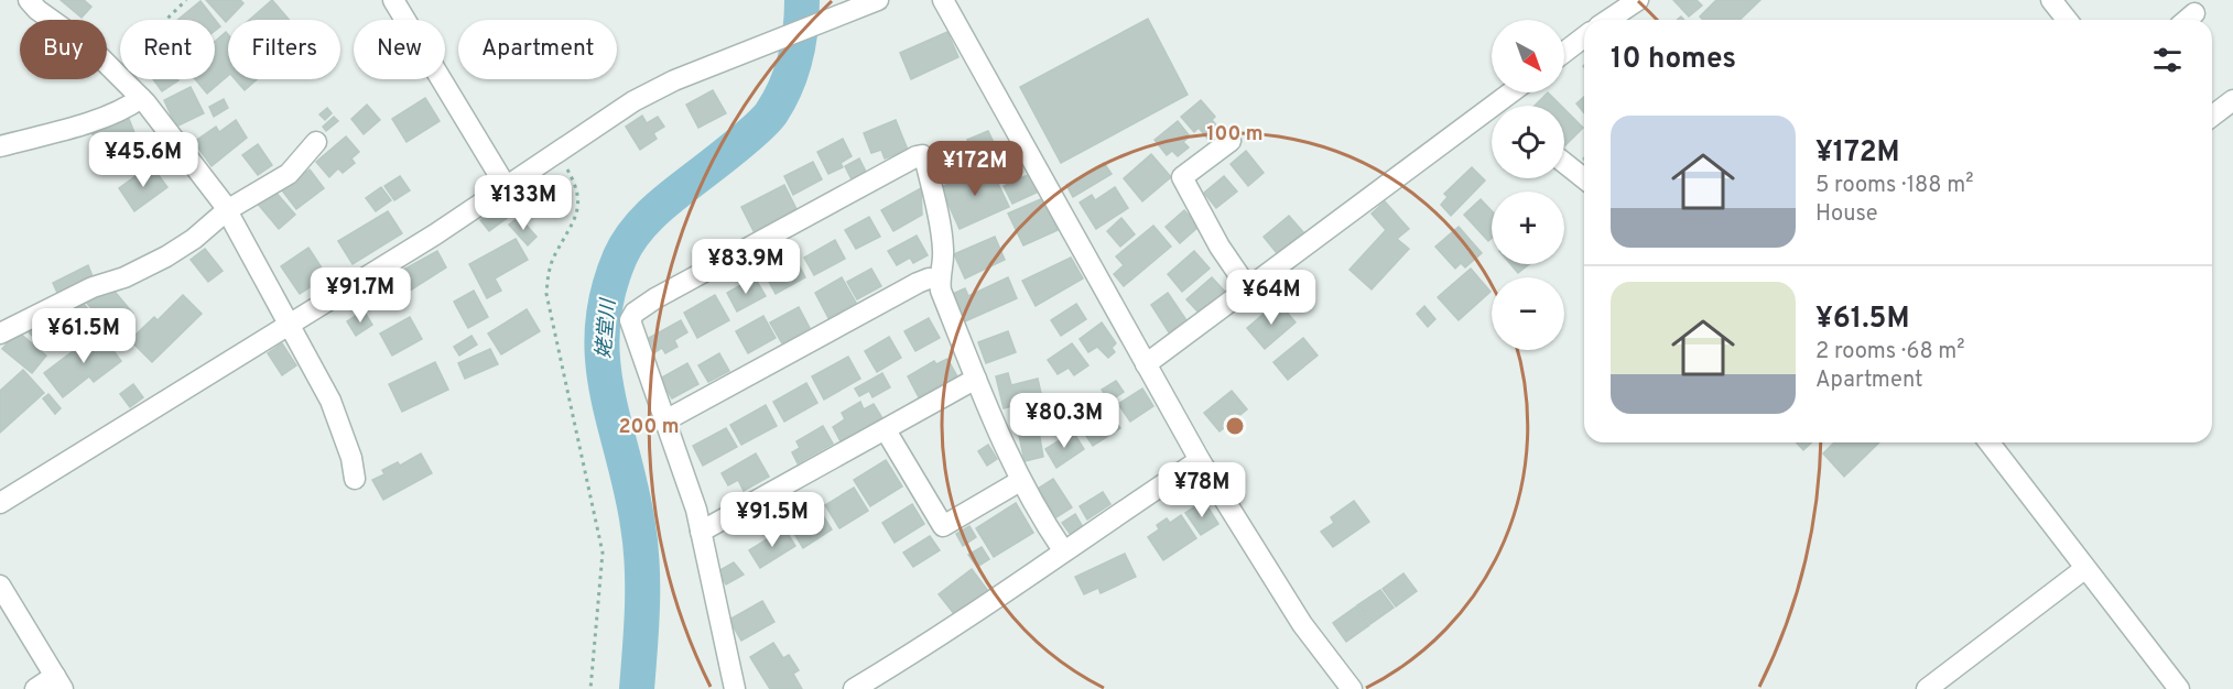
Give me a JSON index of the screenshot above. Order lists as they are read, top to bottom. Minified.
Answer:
{"water":["姥堂川"],"north":"bottom right","page":{"map_buttons":["+","−"],"chip":["Buy","Rent","Filters","New","Apartment"],"heading":"10 homes","list":[{"name":"¥172M","note":"5 rooms · 188 m² · House"},{"name":"¥61.5M","note":"2 rooms · 68 m² · Apartment"}],"price":["¥45.6M","¥172M","¥133M","¥83.9M","¥91.7M","¥64M","¥61.5M","¥80.3M","¥78M","¥91.5M"]},"rings":["100 m","200 m"]}
